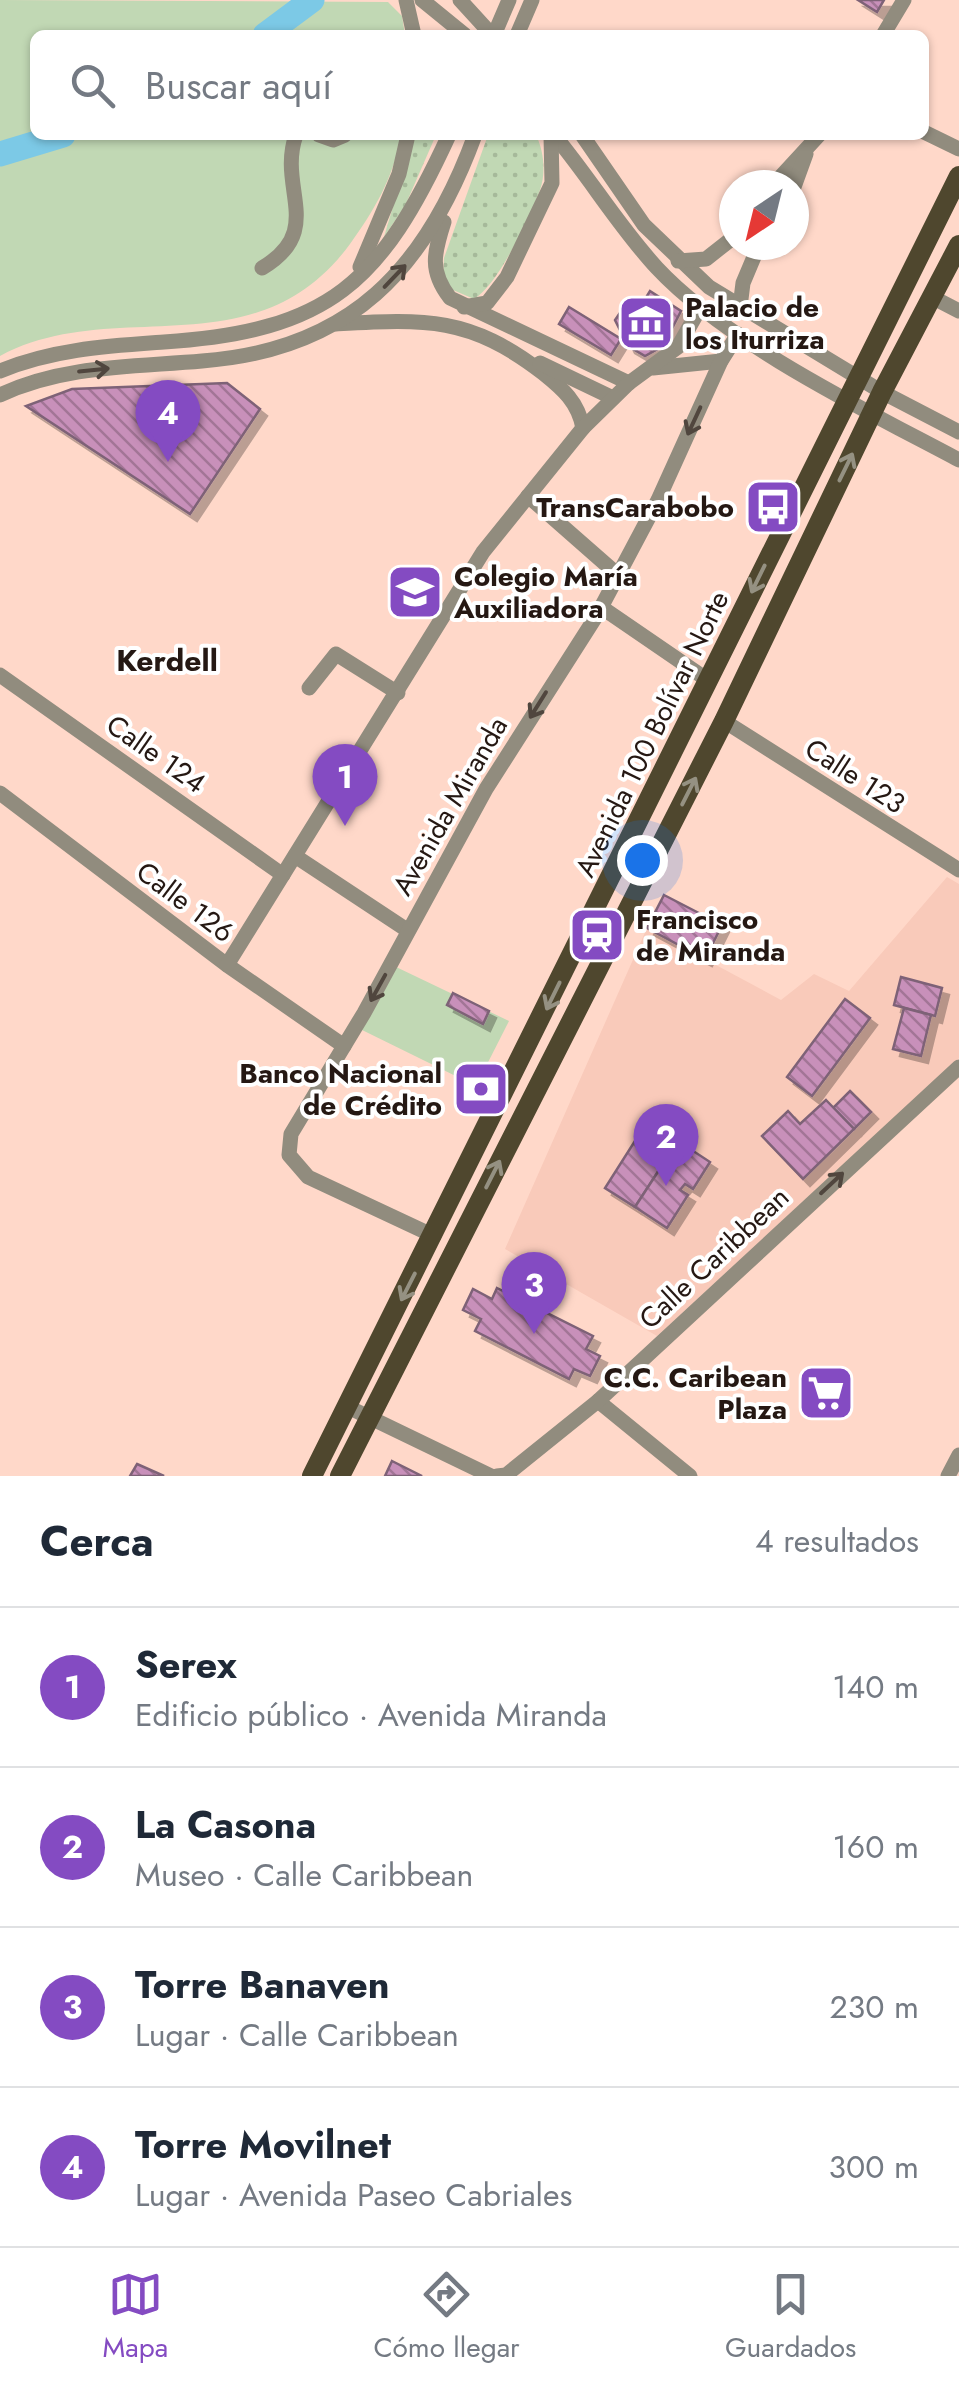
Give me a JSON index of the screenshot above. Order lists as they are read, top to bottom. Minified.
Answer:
{"streets":{"main road":["Avenida 100 Bolívar Norte"],"street":["Calle 124","Calle 123","Avenida Miranda","Calle 126","Calle Caribbean"]},"crossings":[["Avenida 100 Bolívar Norte","Calle 123"],["Avenida 100 Bolívar Norte","Avenida Miranda"],["Avenida 100 Bolívar Norte","Calle Caribbean"],["Avenida Miranda","Calle 126"]],"one_way":["Calle Caribbean"],"districts":["Kerdell"],"places":{"museum":["Palacio de los Iturriza"],"bus stop":["TransCarabobo"],"school or university":["Colegio María Auxiliadora"],"station":["Francisco de Miranda"],"bank":["Banco Nacional de Crédito"],"supermarket":["C.C. Caribean Plaza"]},"north":"bottom left","page":{"search":"Buscar aquí","pins":["4","1","2","3"],"heading":["Cerca","4 resultados"],"list":[{"mark":"1","name":"Serex","note":"Edificio público · Avenida Miranda","value":"140 m"},{"mark":"2","name":"La Casona","note":"Museo · Calle Caribbean","value":"160 m"},{"mark":"3","name":"Torre Banaven","note":"Lugar · Calle Caribbean","value":"230 m"},{"mark":"4","name":"Torre Movilnet","note":"Lugar · Avenida Paseo Cabriales","value":"300 m"}],"nav":["Mapa","Cómo llegar","Guardados"]}}
